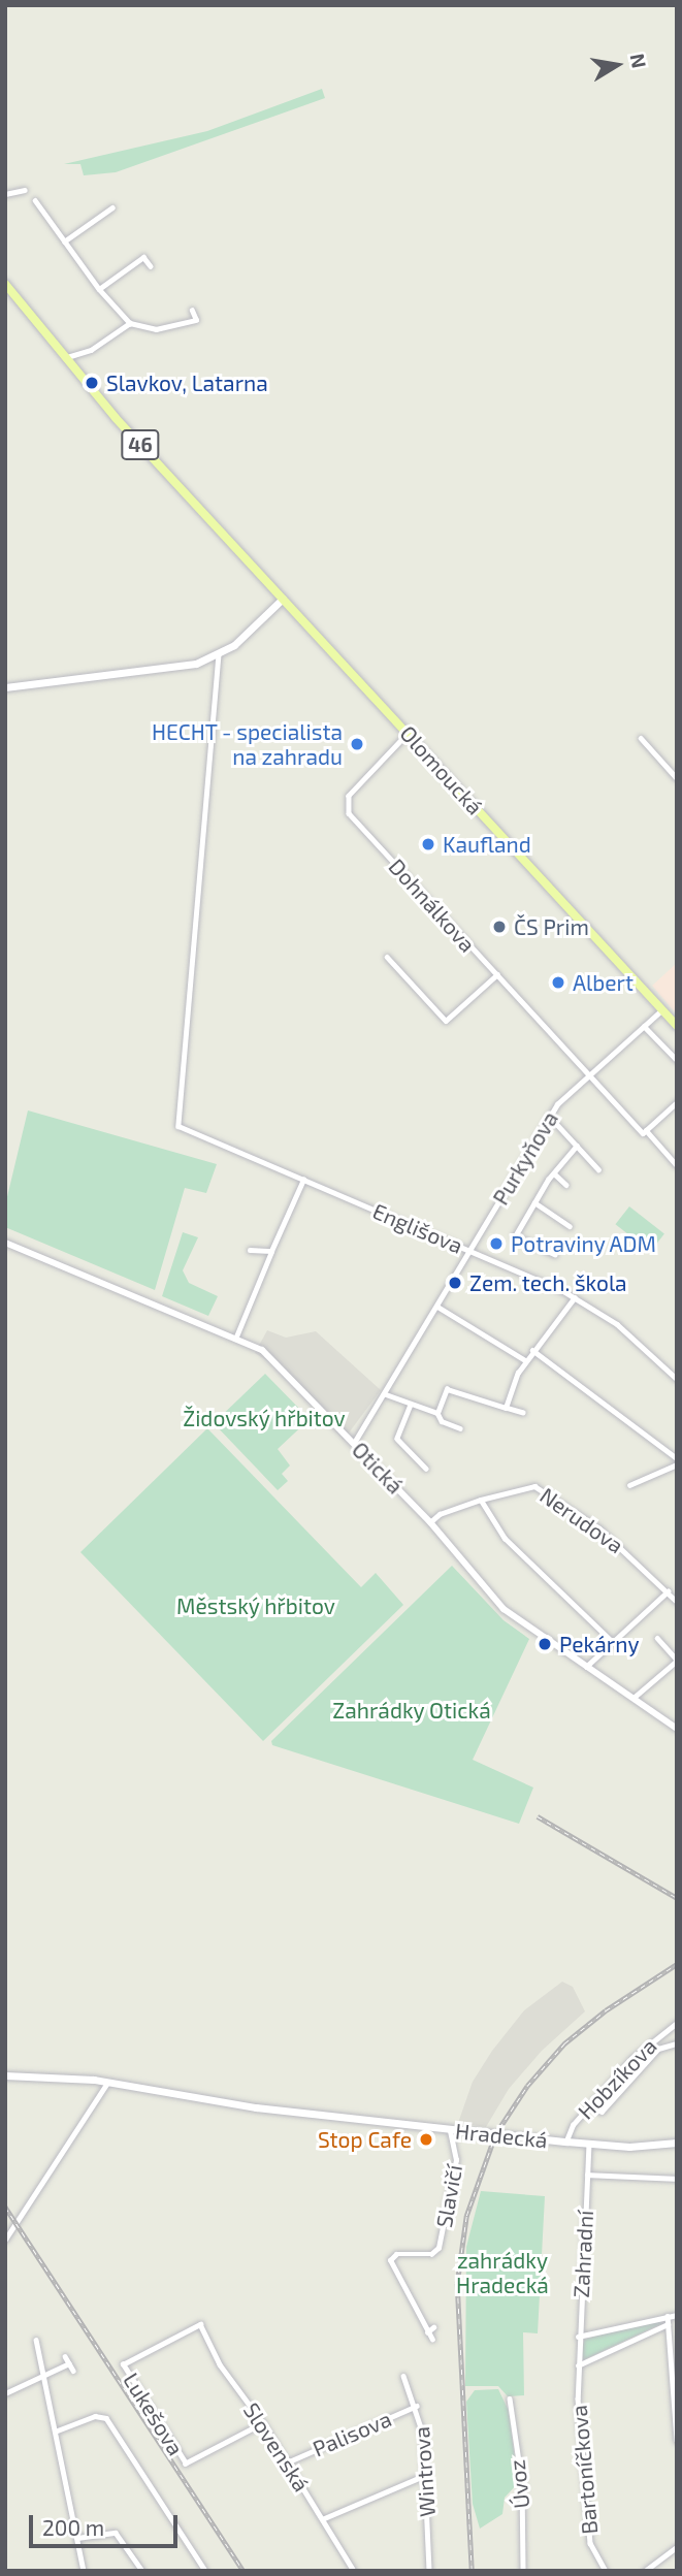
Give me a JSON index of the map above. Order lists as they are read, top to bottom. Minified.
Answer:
{"streets":{"main road":["46","Olomoucká","Hradecká"],"street":["Dohnálkova","Purkyňova","Englišova","Otická","Nerudova","Hobzíkova","Slavičí","Zahradní","Lukešova","Palisova","Slovenská","Bartoníčkova","Wintrova","Úvoz"]},"crossings":[["46","Olomoucká"],["Olomoucká","Dohnálkova"],["Olomoucká","Purkyňova"],["Dohnálkova","Purkyňova"],["Purkyňova","Englišova"],["Purkyňova","Otická"],["Otická","Nerudova"],["Hobzíkova","Hradecká"],["Hradecká","Slavičí"],["Hradecká","Zahradní"],["Zahradní","Bartoníčkova"],["Lukešova","Slovenská"],["Palisova","Slovenská"],["Palisova","Wintrova"]],"parks":["Židovský hřbitov","Městský hřbitov","Zahrádky Otická","zahrádky Hradecká"],"places":["Slavkov, Latarna","HECHT - specialista na zahradu","Kaufland","ČS Prim","Albert","Potraviny ADM","Zem. tech. škola","Pekárny","Stop Cafe"],"scale_bar":"200 m","north":"right"}
